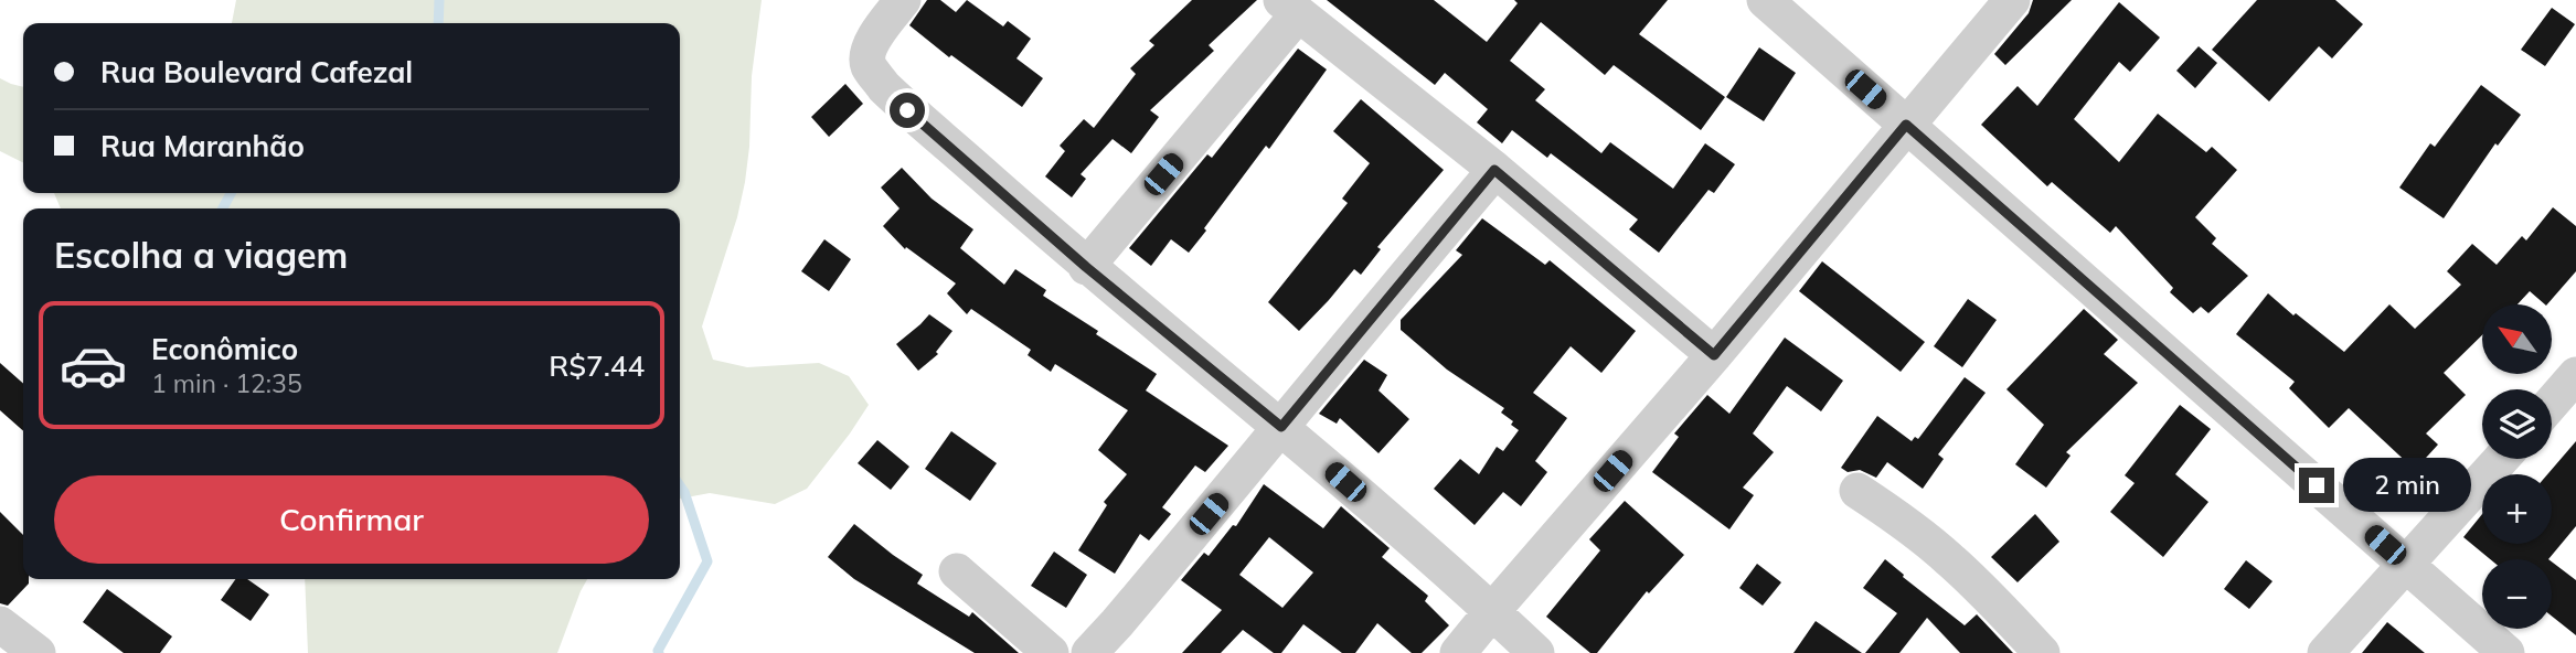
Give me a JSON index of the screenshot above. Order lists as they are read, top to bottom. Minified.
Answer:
{"north":"top left","page":{"banner":["Rua Boulevard Cafezal","Rua Maranhão"],"heading":"Escolha a viagem","list":[{"name":"Econômico","note":"1 min · 12:35","value":"R$7.44"}],"map_buttons":["+","−"],"bubble":"2 min","buttons":"Confirmar"}}
